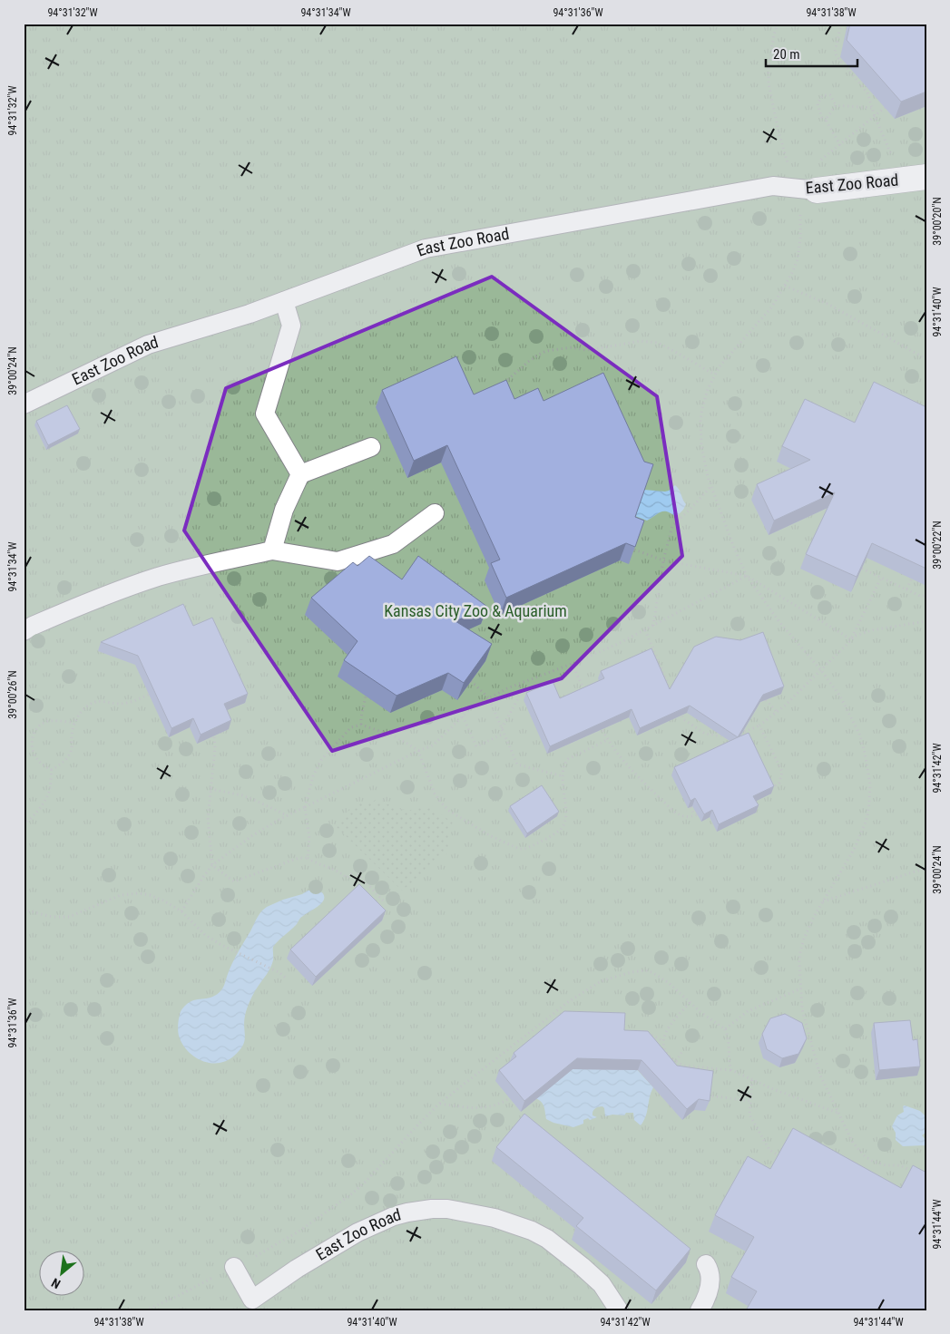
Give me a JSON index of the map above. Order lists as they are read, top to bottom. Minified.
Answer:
{"streets":{"street":["East Zoo Road"]},"parks":["Kansas City Zoo & Aquarium"],"scale_bar":"20 m","north":"bottom left","coordinates":["94°31'32\"W","94°31'34\"W","94°31'36\"W","94°31'38\"W","39°00'20\"N","94°31'40\"W","39°00'24\"N","39°00'22\"N","39°00'26\"N","94°31'42\"W","94°31'44\"W"]}
